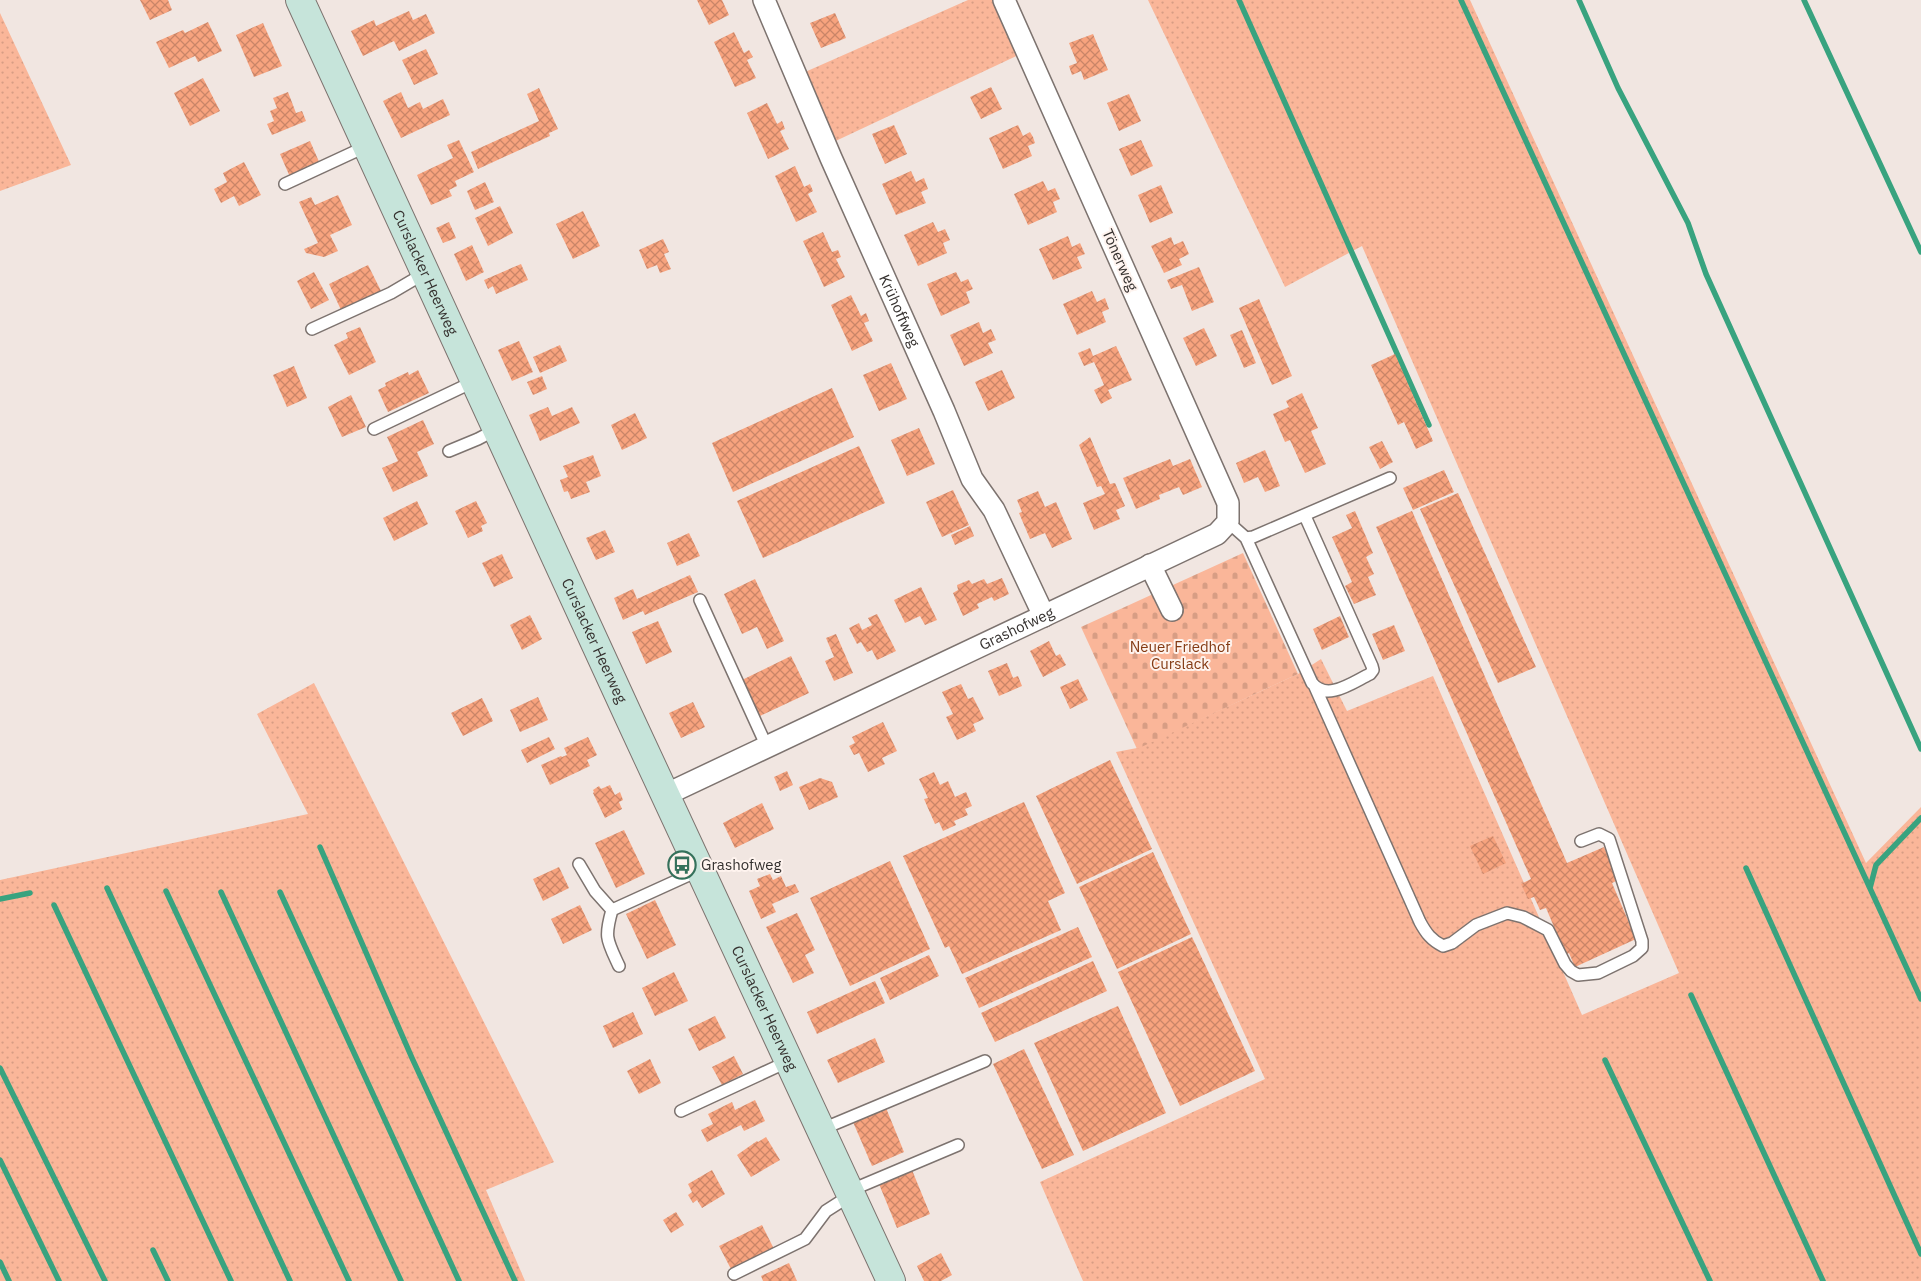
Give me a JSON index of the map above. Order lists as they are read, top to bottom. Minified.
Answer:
{"streets":{"main road":["Curslacker Heerweg"],"street":["Tönerweg","Krühoffweg","Grashofweg"]},"crossings":[["Tönerweg","Grashofweg"],["Curslacker Heerweg","Grashofweg"],["Krühoffweg","Grashofweg"]],"parks":["Neuer Friedhof Curslack"],"places":{"bus stop":["Grashofweg"]}}
